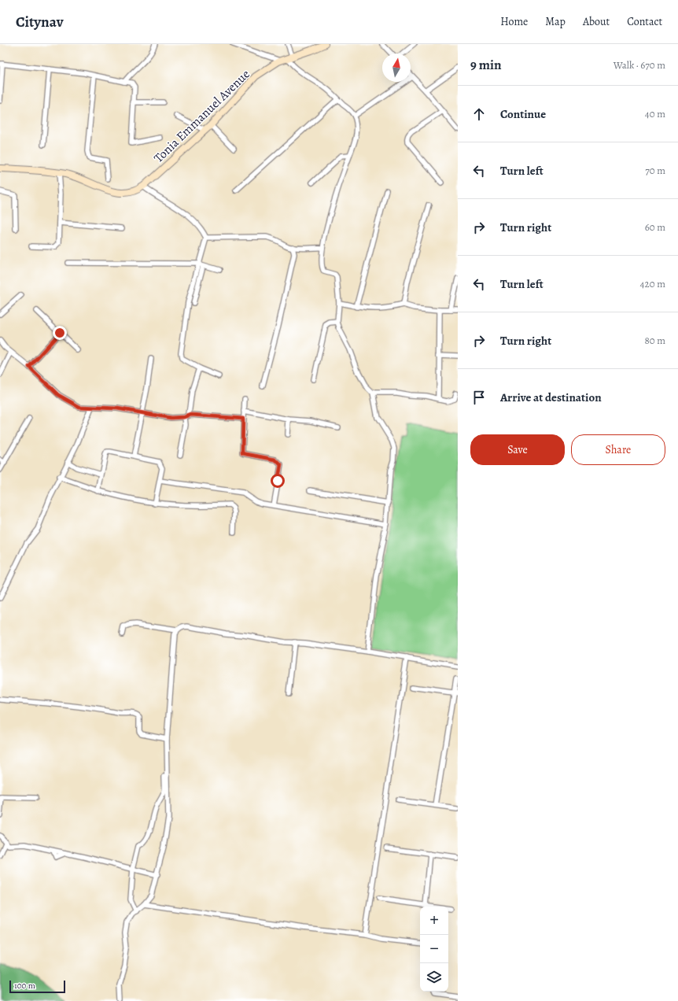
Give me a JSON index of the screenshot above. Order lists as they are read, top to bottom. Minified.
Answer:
{"streets":{"street":["Tonia Emmanuel Avenue"]},"scale_bar":"100 m","north":"top","page":{"header":"Citynav","nav":["Home","Map","About","Contact"],"heading":["9 min","Walk · 670 m"],"list":[["Continue","40 m"],["Turn left","70 m"],["Turn right","60 m"],["Turn left","420 m"],["Turn right","80 m"],"Arrive at destination"],"buttons":["Save","Share"],"map_buttons":["+","−"],"scale":"100 m"}}
